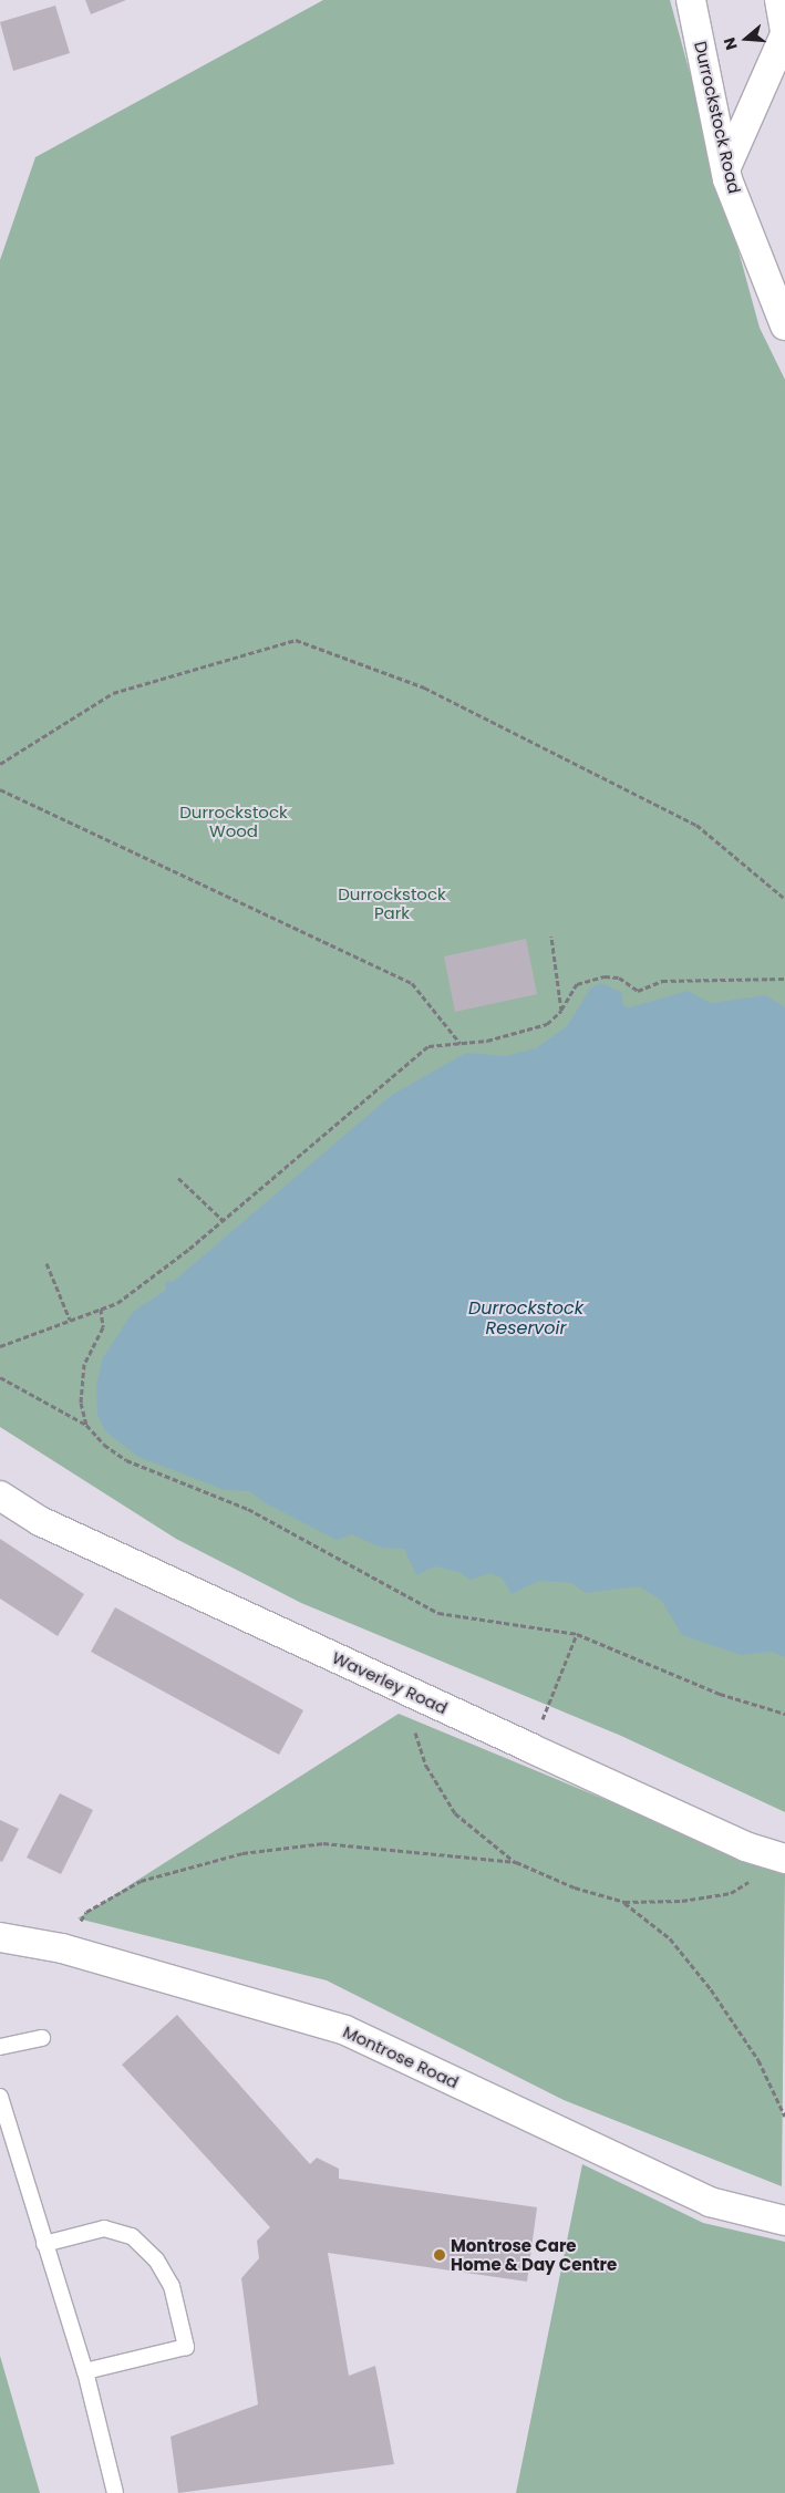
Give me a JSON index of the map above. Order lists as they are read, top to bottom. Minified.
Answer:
{"streets":{"street":["Durrockstock Road","Waverley Road","Montrose Road"]},"water":["Durrockstock Reservoir"],"parks":["Durrockstock Wood","Durrockstock Park"],"places":["Montrose Care Home & Day Centre"],"north":"left"}
